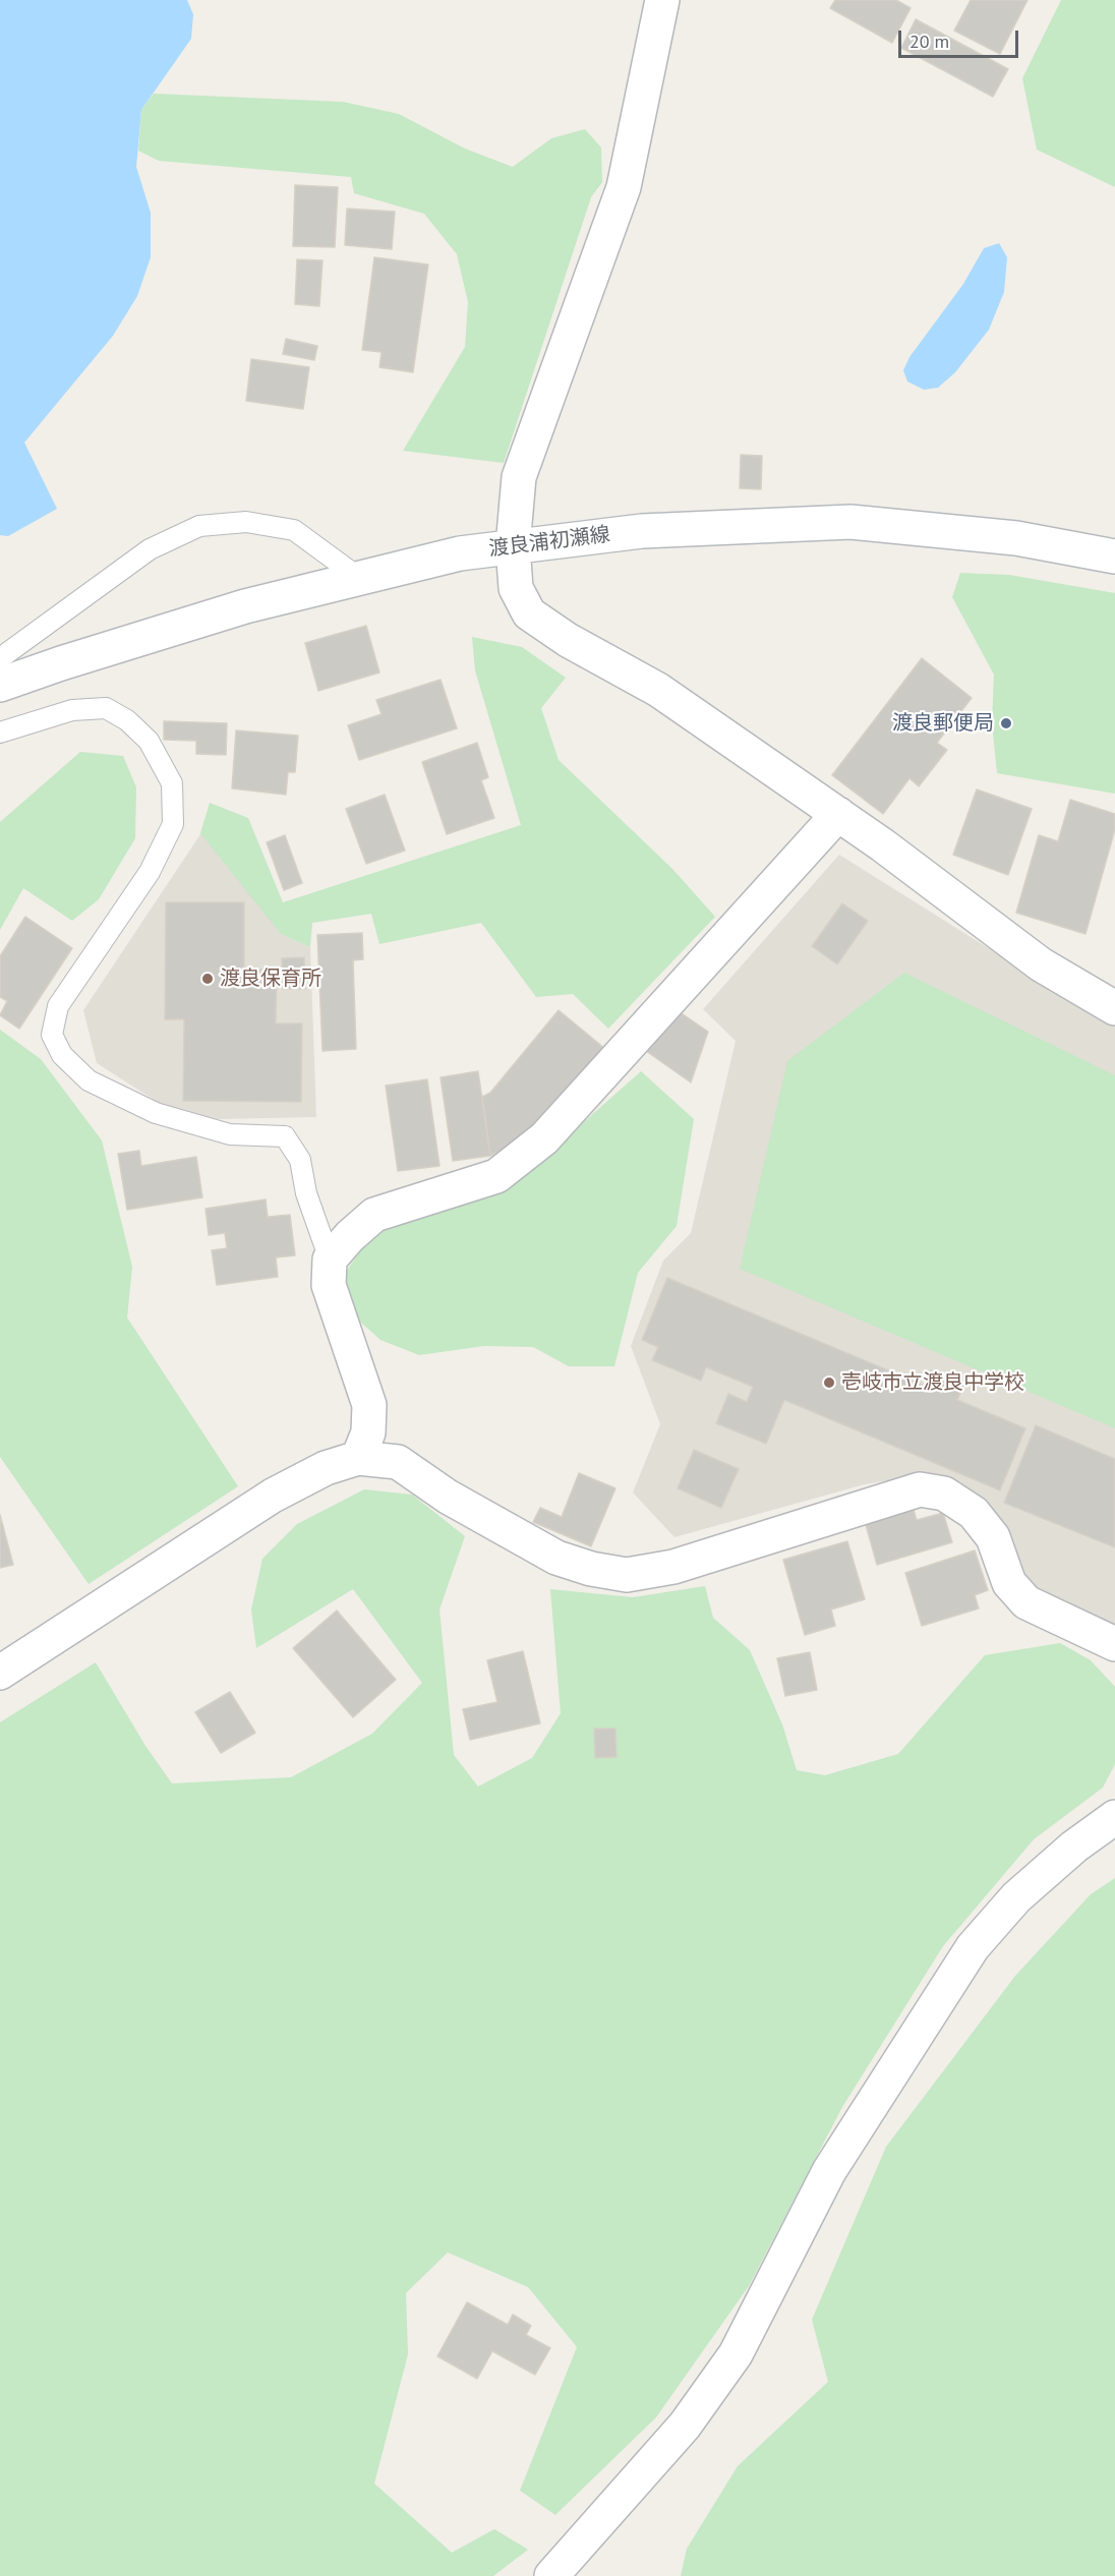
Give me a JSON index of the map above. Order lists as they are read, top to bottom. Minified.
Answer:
{"streets":{"street":["渡良浦初瀬線"]},"places":["渡良郵便局","渡良保育所","壱岐市立渡良中学校"],"scale_bar":"20 m"}
